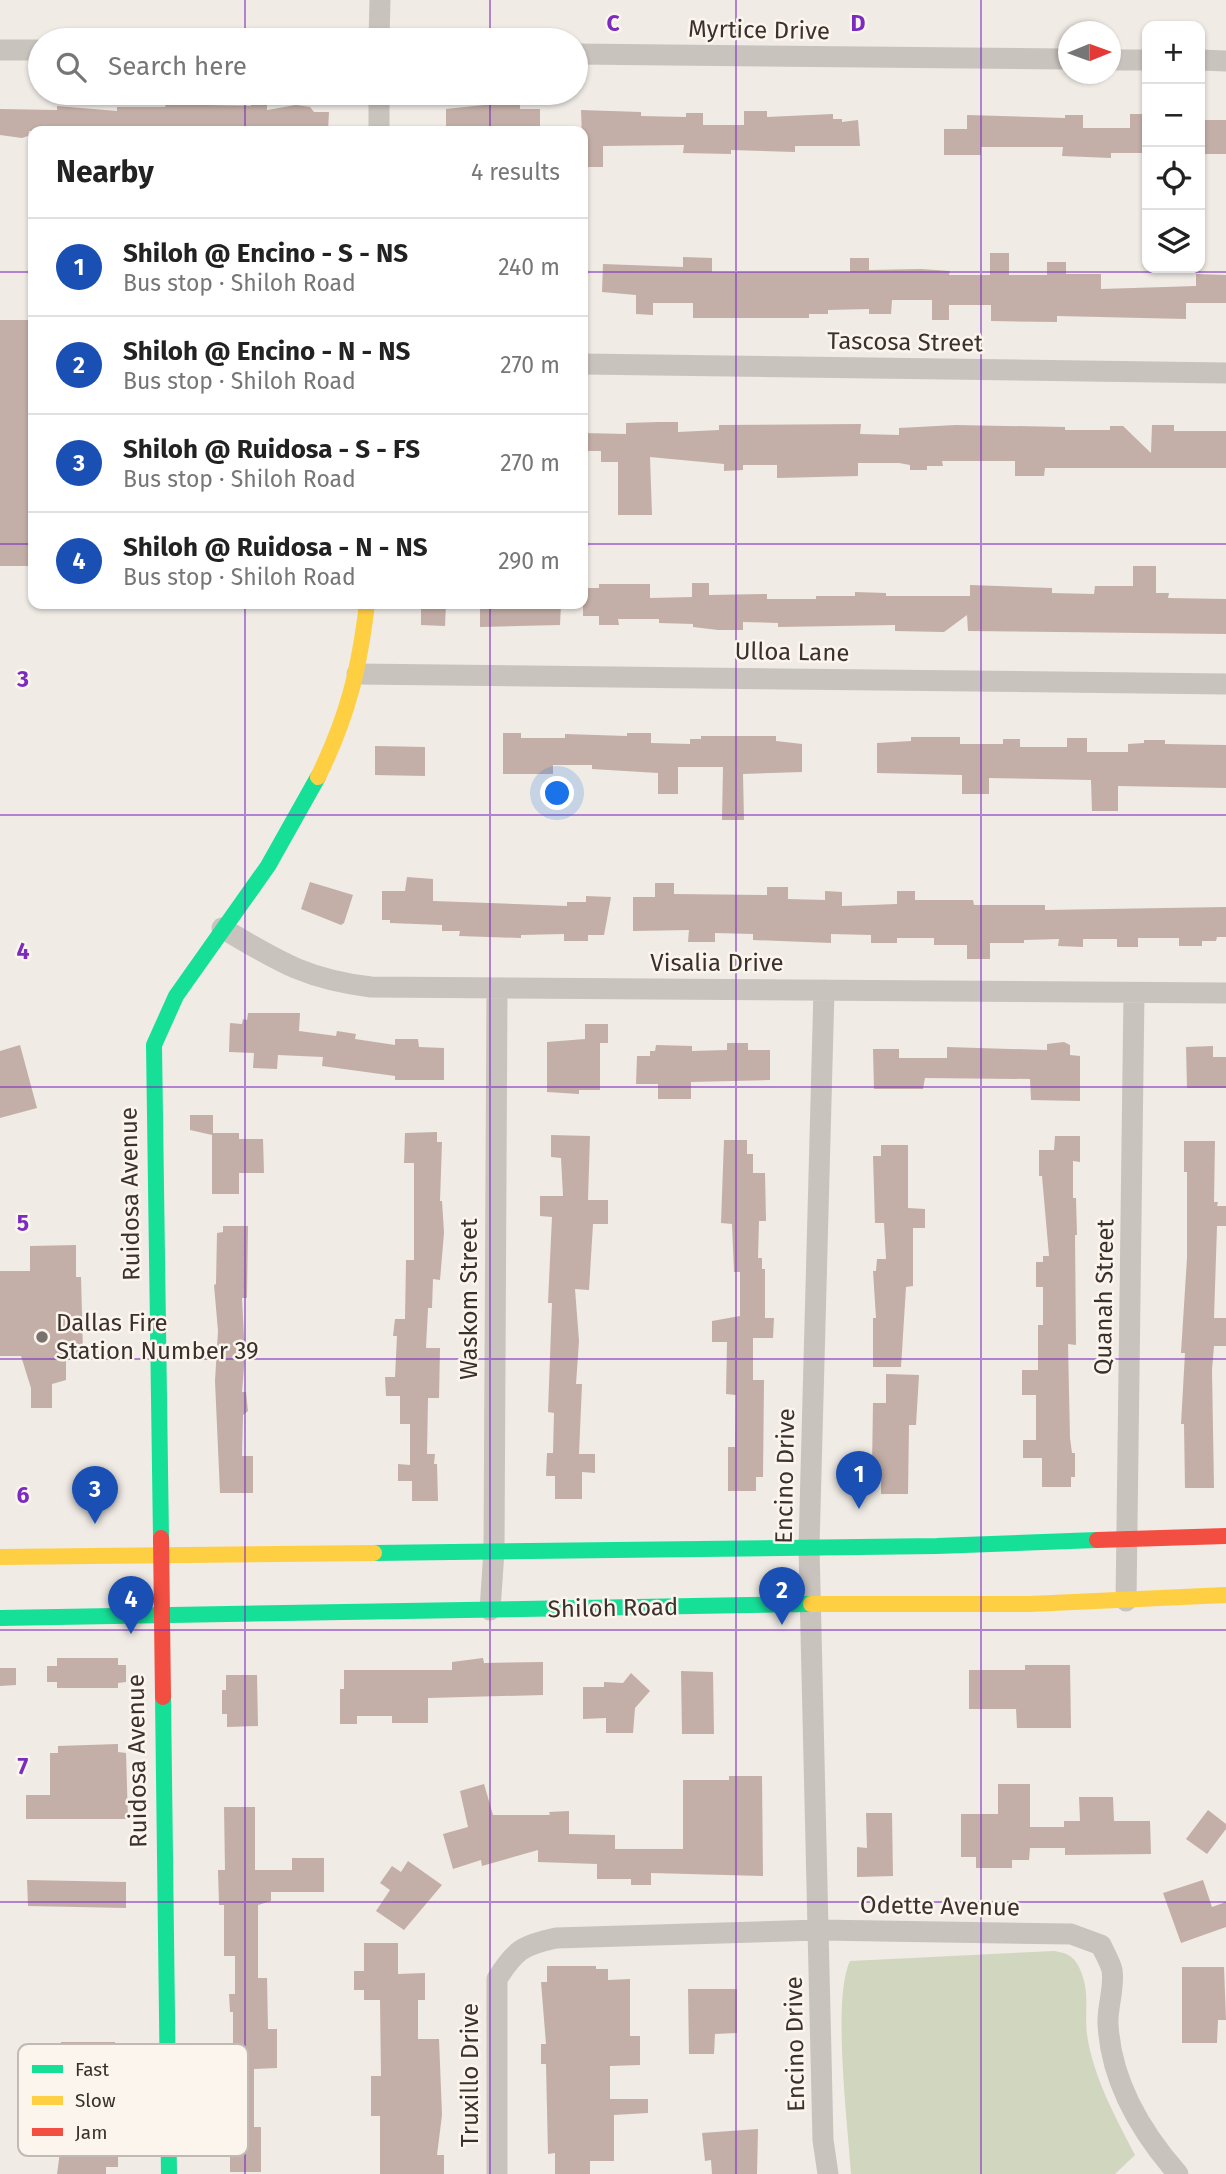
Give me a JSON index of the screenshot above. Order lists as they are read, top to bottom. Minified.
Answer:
{"streets":{"main road":["Ruidosa Avenue","Shiloh Road"],"street":["Myrtice Drive","Tascosa Street","Ulloa Lane","Visalia Drive","Quanah Street","Waskom Street","Encino Drive","Odette Avenue","Truxillo Drive"]},"crossings":[["Ulloa Lane","Ruidosa Avenue"],["Visalia Drive","Ruidosa Avenue"],["Visalia Drive","Quanah Street"],["Visalia Drive","Waskom Street"],["Visalia Drive","Encino Drive"],["Ruidosa Avenue","Shiloh Road"],["Quanah Street","Shiloh Road"],["Waskom Street","Shiloh Road"],["Encino Drive","Shiloh Road"],["Encino Drive","Odette Avenue"],["Odette Avenue","Truxillo Drive"]],"places":["Dallas Fire Station Number 39"],"legend":["Fast","Slow","Jam"],"north":"right","page":{"map_buttons":["+","−"],"search":"Search here","heading":["Nearby","4 results"],"list":[{"mark":"1","name":"Shiloh @ Encino - S - NS","note":"Bus stop · Shiloh Road","value":"240 m"},{"mark":"2","name":"Shiloh @ Encino - N - NS","note":"Bus stop · Shiloh Road","value":"270 m"},{"mark":"3","name":"Shiloh @ Ruidosa - S - FS","note":"Bus stop · Shiloh Road","value":"270 m"},{"mark":"4","name":"Shiloh @ Ruidosa - N - NS","note":"Bus stop · Shiloh Road","value":"290 m"}],"pins":["1","3","2","4"]},"grid":{"columns":["C","D"],"rows":["3","4","5","6","7"]}}
